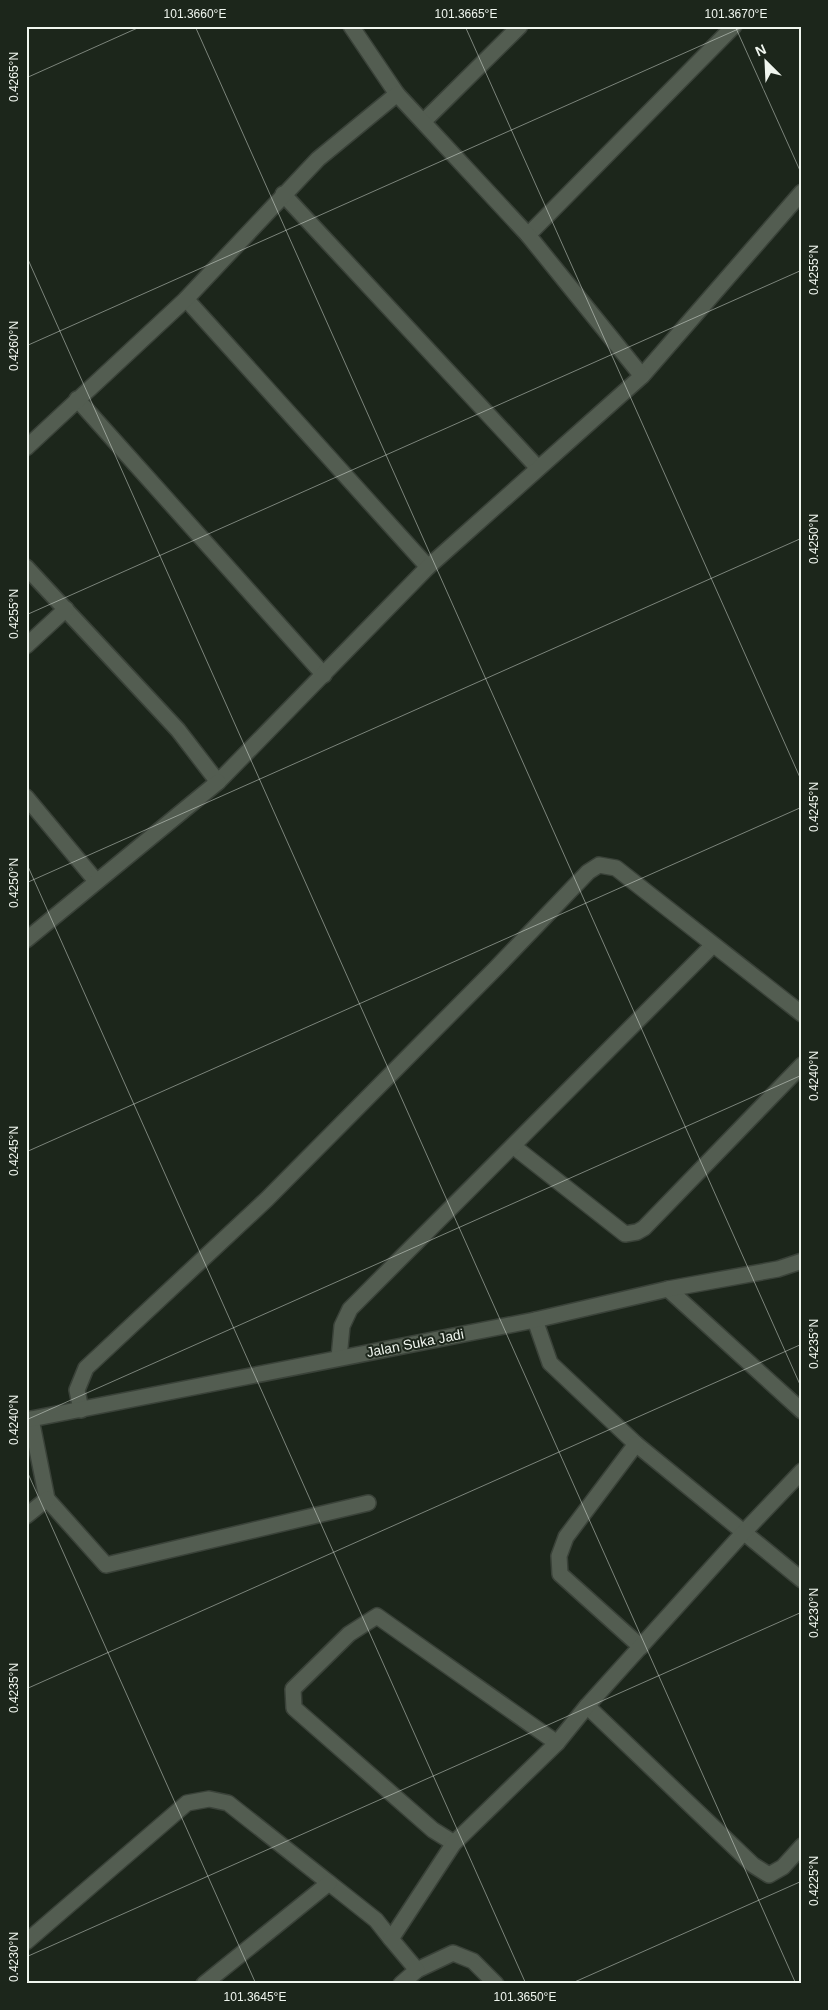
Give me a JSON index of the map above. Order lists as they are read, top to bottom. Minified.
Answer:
{"streets":{"street":["Jalan Suka Jadi"]},"north":"top left","coordinates":["101.3660°E","101.3665°E","101.3670°E","0.4265°N","0.4255°N","0.4260°N","0.4250°N","0.4245°N","0.4240°N","0.4235°N","0.4230°N","0.4225°N","101.3645°E","101.3650°E"]}
